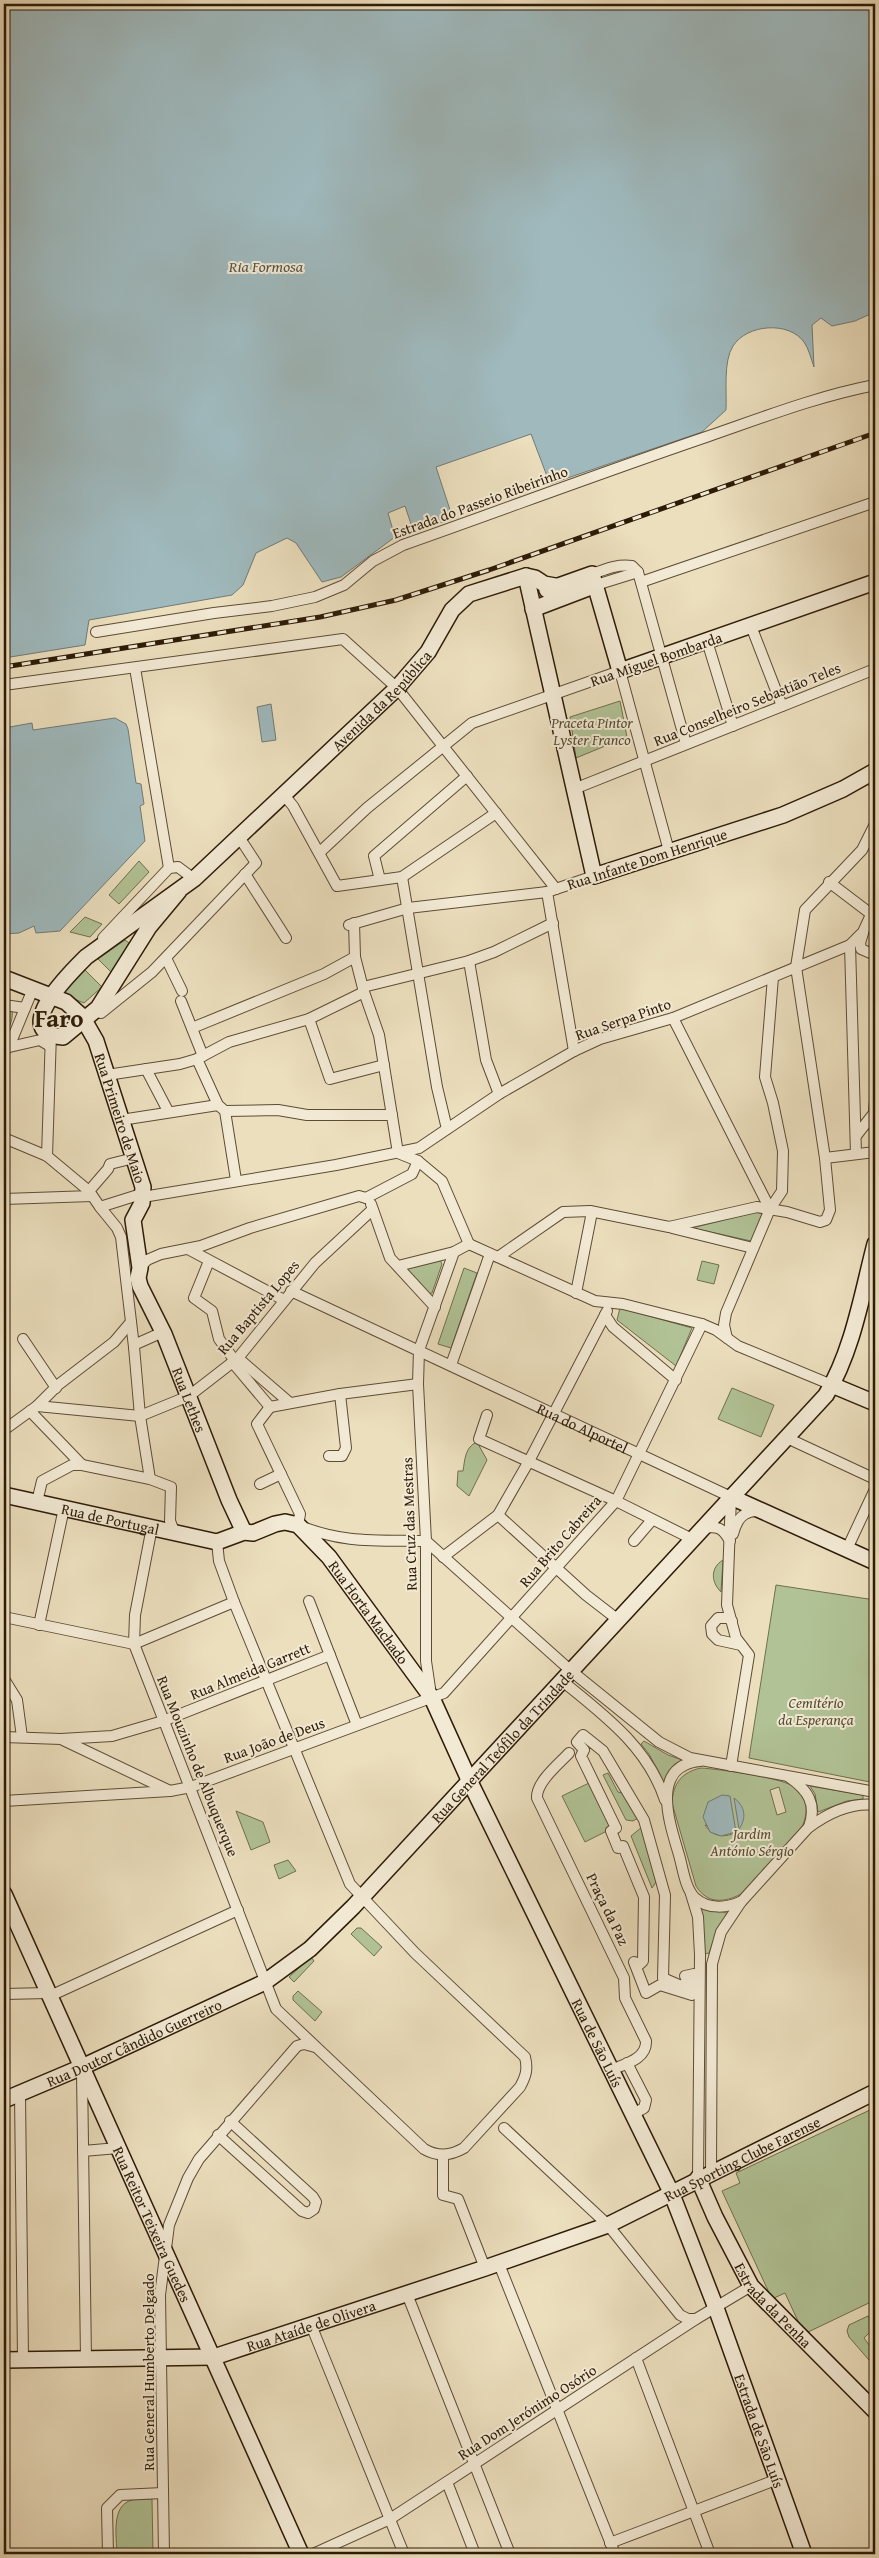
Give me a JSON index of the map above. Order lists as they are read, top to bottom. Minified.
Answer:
{"streets":{"street":["Estrada do Passeio Ribeirinho","Rua Miguel Bombarda","Avenida da República","Rua Conselheiro Sebastião Teles","Rua Infante Dom Henrique","Rua Serpa Pinto","Rua Primeiro de Maio","Rua Baptista Lopes","Rua Lethes","Rua do Alportel","Rua de Portugal","Rua Cruz das Mestras","Rua Brito Cabreira","Rua Horta Machado","Rua Almeida Garrett","Rua João de Deus","Rua General Teófilo da Trindade","Rua Mouzinho de Albuquerque","Praça da Paz","Rua Doutor Cândido Guerreiro","Rua de São Luís","Rua Sporting Clube Farense","Rua Reitor Teixeira Guedes","Estrada da Penha","Rua Ataíde de Olivera","Rua General Humberto Delgado","Rua Dom Jerónimo Osório","Estrada de São Luís"]},"crossings":[["Avenida da República","Rua Primeiro de Maio"],["Rua Serpa Pinto","Rua Primeiro de Maio"],["Rua Serpa Pinto","Rua Lethes"],["Rua Primeiro de Maio","Rua Lethes"],["Rua Baptista Lopes","Rua Lethes"],["Rua Baptista Lopes","Rua do Alportel"],["Rua do Alportel","Rua Cruz das Mestras"],["Rua do Alportel","Rua Brito Cabreira"],["Rua do Alportel","Rua General Teófilo da Trindade"],["Rua de Portugal","Rua Mouzinho de Albuquerque"],["Rua Cruz das Mestras","Rua Brito Cabreira"],["Rua Cruz das Mestras","Rua Horta Machado"],["Rua Cruz das Mestras","Rua João de Deus"],["Rua Brito Cabreira","Rua Horta Machado"],["Rua Brito Cabreira","Rua João de Deus"],["Rua Horta Machado","Rua João de Deus"],["Rua Horta Machado","Rua General Teófilo da Trindade"],["Rua Horta Machado","Rua de São Luís"],["Rua Almeida Garrett","Rua Mouzinho de Albuquerque"],["Rua João de Deus","Rua Mouzinho de Albuquerque"],["Rua General Teófilo da Trindade","Rua Mouzinho de Albuquerque"],["Rua General Teófilo da Trindade","Rua Doutor Cândido Guerreiro"],["Rua General Teófilo da Trindade","Rua de São Luís"],["Rua Mouzinho de Albuquerque","Rua Doutor Cândido Guerreiro"],["Rua Mouzinho de Albuquerque","Rua General Humberto Delgado"],["Praça da Paz","Rua de São Luís"],["Rua Doutor Cândido Guerreiro","Rua Reitor Teixeira Guedes"],["Rua de São Luís","Rua Sporting Clube Farense"],["Rua de São Luís","Rua Dom Jerónimo Osório"],["Rua de São Luís","Estrada de São Luís"],["Rua Sporting Clube Farense","Estrada da Penha"],["Rua Sporting Clube Farense","Rua Ataíde de Olivera"],["Rua Reitor Teixeira Guedes","Rua Ataíde de Olivera"],["Rua Reitor Teixeira Guedes","Rua General Humberto Delgado"],["Estrada da Penha","Rua Dom Jerónimo Osório"],["Rua Ataíde de Olivera","Rua General Humberto Delgado"],["Rua Dom Jerónimo Osório","Estrada de São Luís"]],"districts":["Faro"],"water":["Ria Formosa"],"parks":["Praceta Pintor Lyster Franco","Cemitério da Esperança","Jardim António Sérgio"]}
